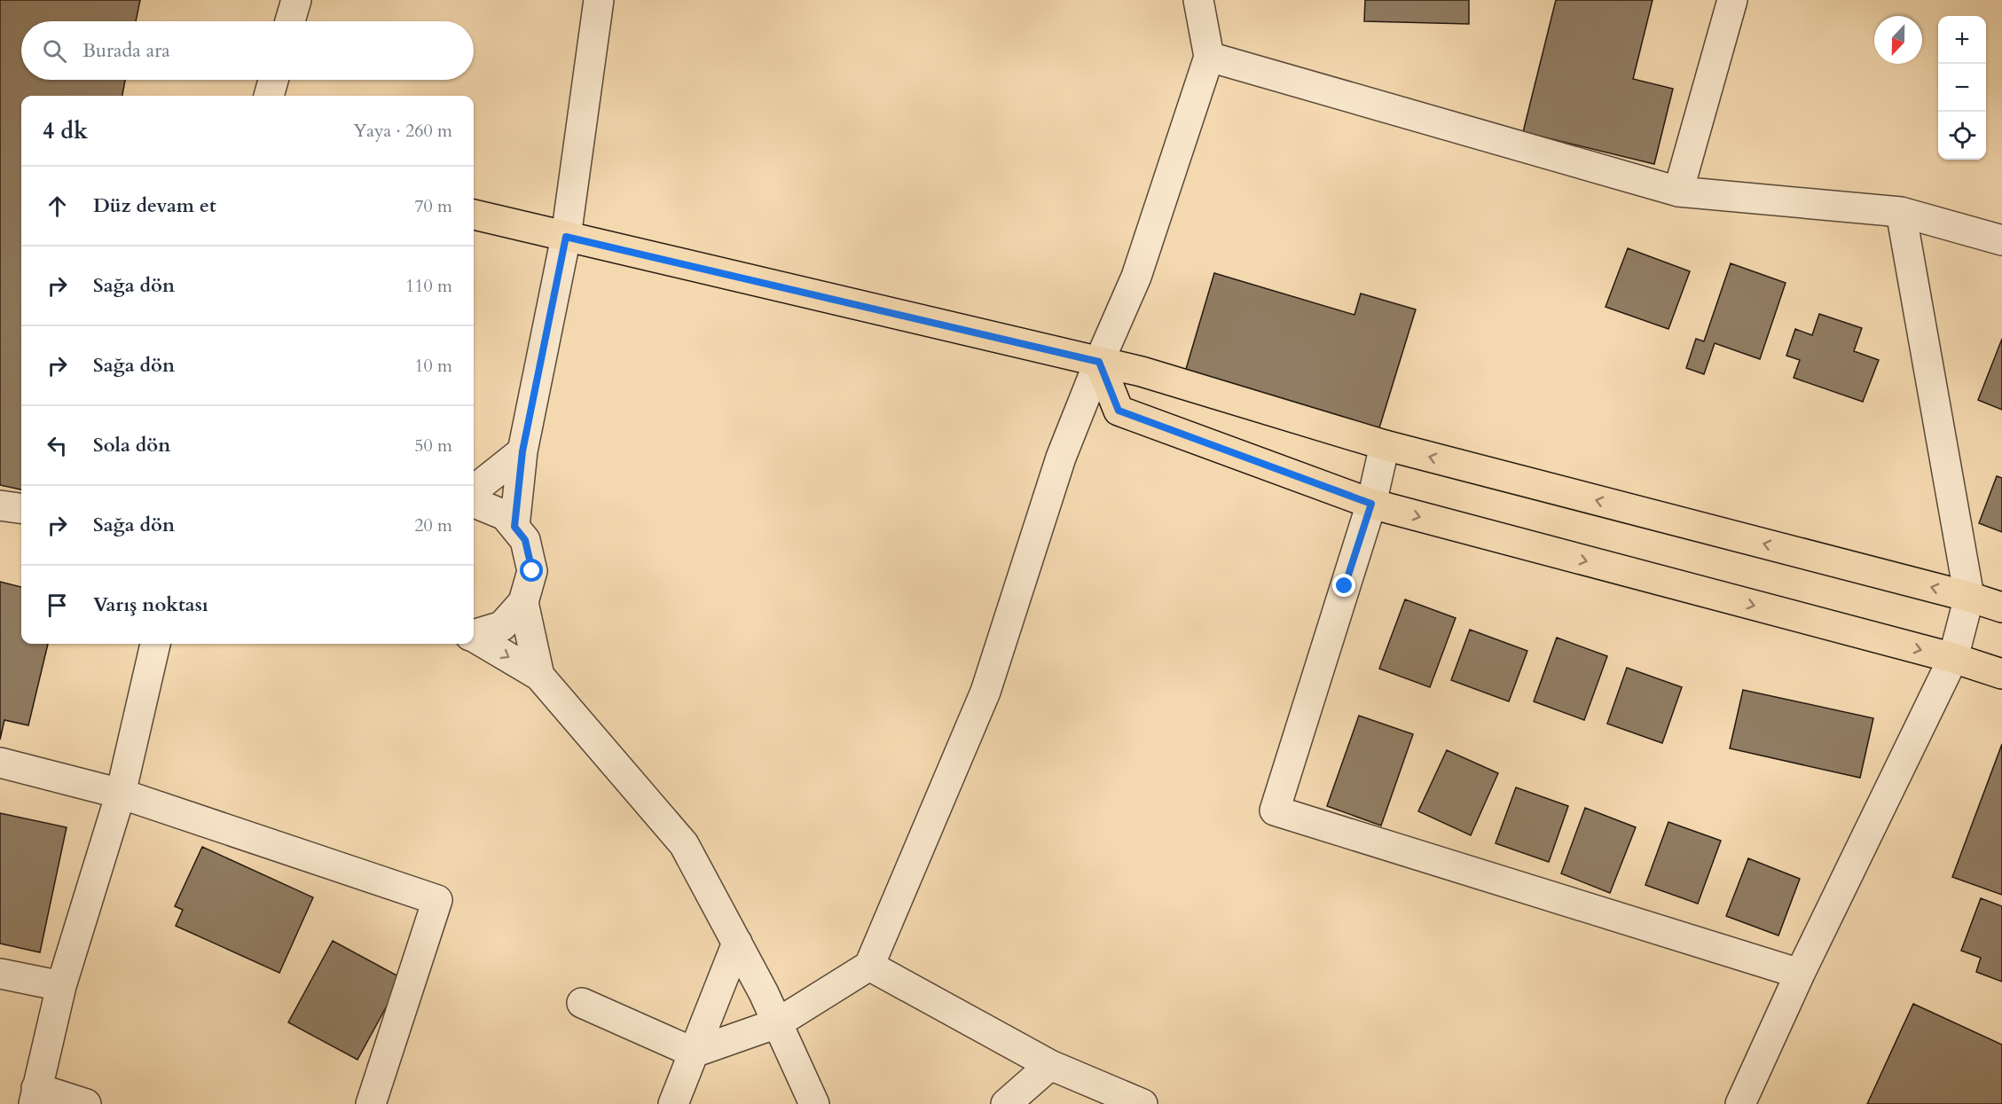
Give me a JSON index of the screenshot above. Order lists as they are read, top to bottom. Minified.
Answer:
{"north":"bottom","page":{"map_buttons":["+","−"],"search":"Burada ara","heading":["4 dk","Yaya · 260 m"],"list":[["Düz devam et","70 m"],["Sağa dön","110 m"],["Sağa dön","10 m"],["Sola dön","50 m"],["Sağa dön","20 m"],"Varış noktası"]}}
